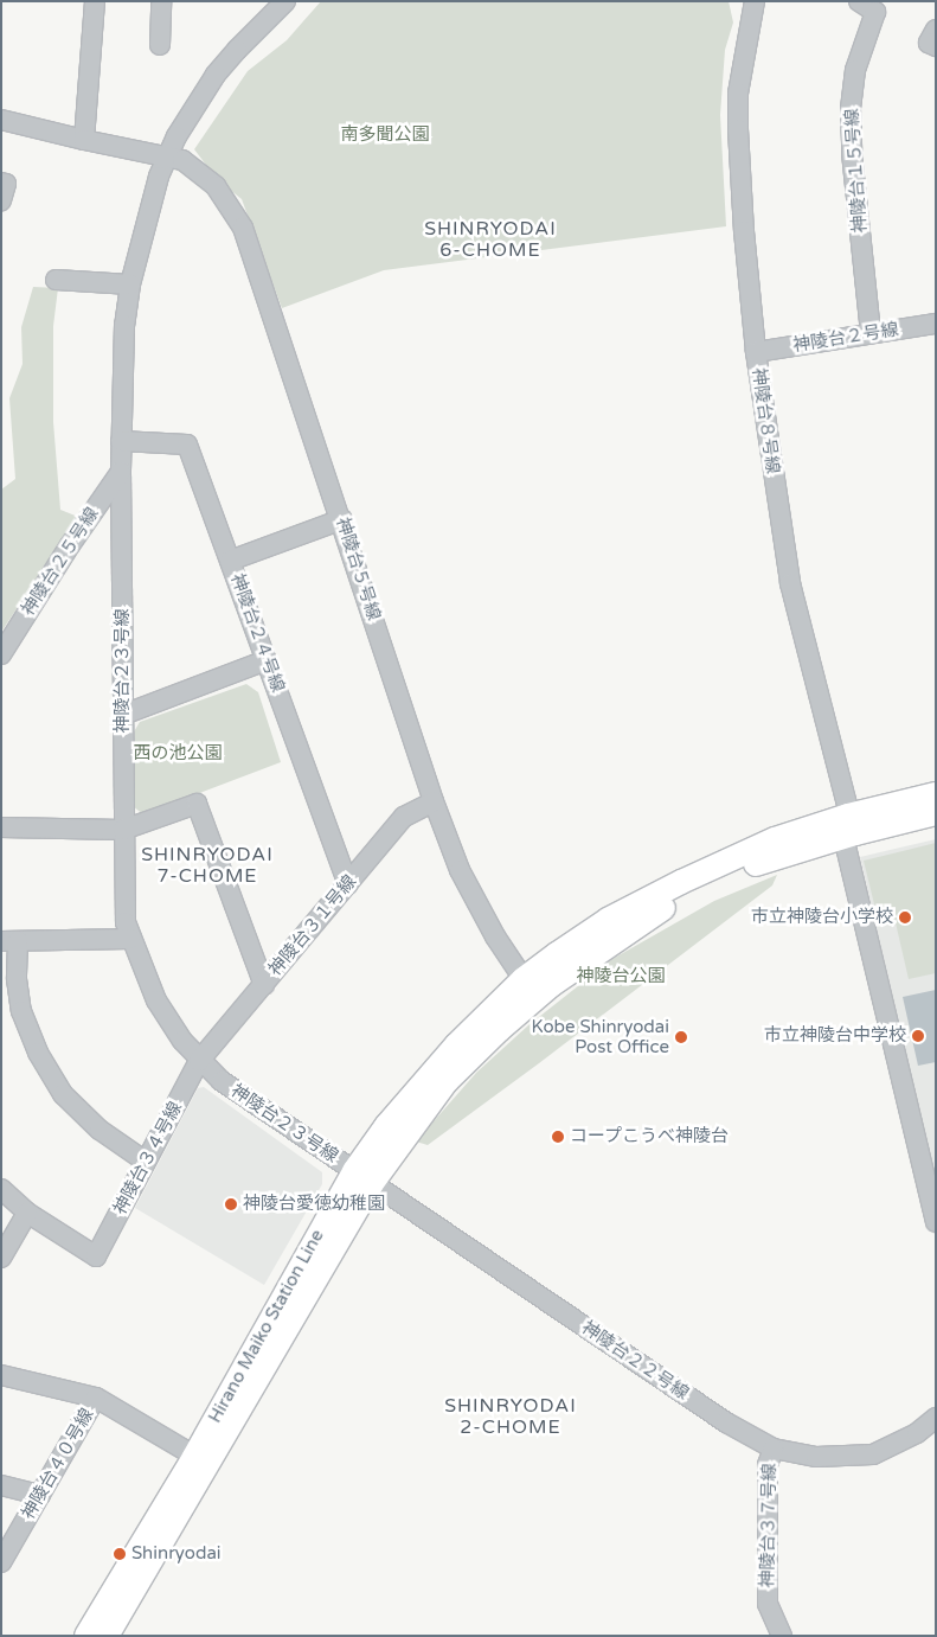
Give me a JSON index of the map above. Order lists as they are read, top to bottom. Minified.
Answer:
{"streets":{"main road":["Hirano Maiko Station Line"],"street":["神陵台１５号線","神陵台２号線","神陵台８号線","神陵台２５号線","神陵台５号線","神陵台２４号線","神陵台２３号線","神陵台３１号線","神陵台３４号線","神陵台２２号線","神陵台４０号線","神陵台３７号線"]},"crossings":[["神陵台１５号線","神陵台２号線"],["神陵台２号線","神陵台８号線"],["神陵台８号線","Hirano Maiko Station Line"],["神陵台２５号線","神陵台２３号線"],["神陵台５号線","神陵台２３号線"],["神陵台５号線","神陵台３１号線"],["神陵台５号線","Hirano Maiko Station Line"],["神陵台２４号線","神陵台２３号線"],["神陵台２４号線","神陵台３１号線"],["神陵台２３号線","神陵台３１号線"],["神陵台２３号線","神陵台３４号線"],["神陵台２３号線","Hirano Maiko Station Line"],["神陵台２３号線","神陵台２２号線"],["神陵台３１号線","神陵台３４号線"],["Hirano Maiko Station Line","神陵台２２号線"],["神陵台２２号線","神陵台３７号線"]],"districts":["SHINRYODAI 6-CHOME","SHINRYODAI 7-CHOME","SHINRYODAI 2-CHOME"],"parks":["南多聞公園","西の池公園","神陵台公園"],"places":["市立神陵台小学校","市立神陵台中学校","Kobe Shinryodai Post Office","コープこうべ神陵台","神陵台愛徳幼稚園","Shinryodai"]}
